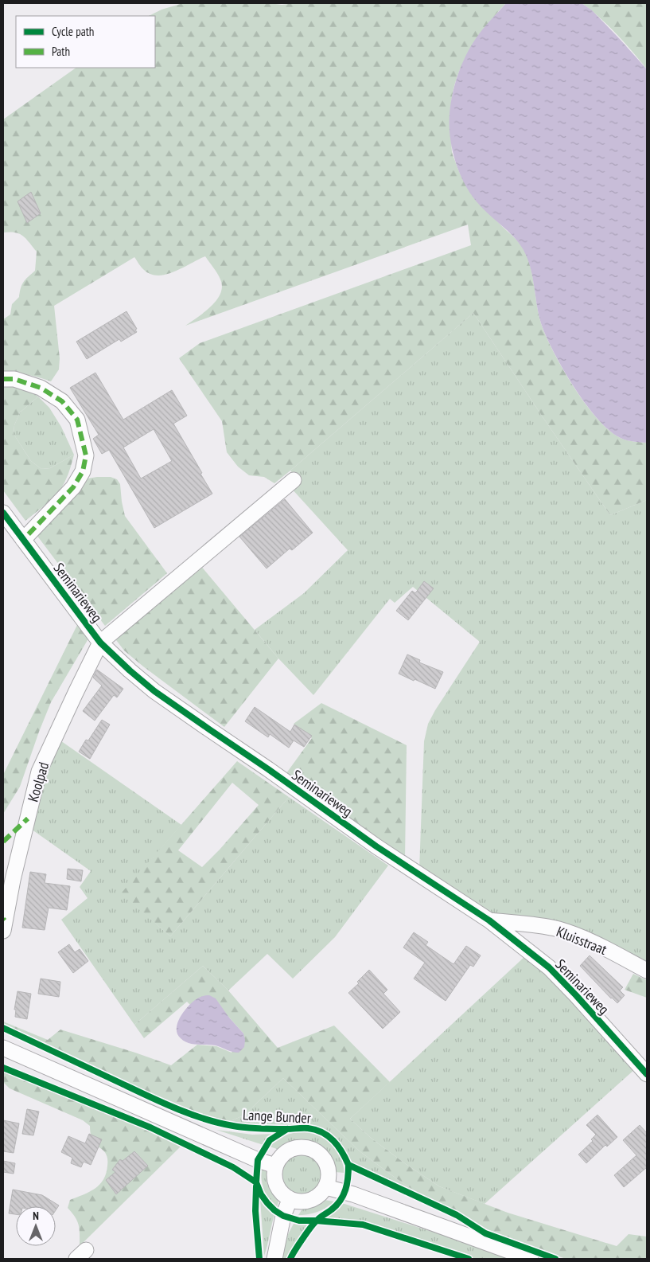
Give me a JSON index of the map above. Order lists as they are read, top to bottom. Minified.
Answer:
{"streets":{"street":["Seminarieweg","Koolpad","Kluisstraat"],"cycle path":["Lange Bunder"]},"crossings":[["Seminarieweg","Koolpad"],["Seminarieweg","Kluisstraat"]],"legend":["Cycle path","Path"],"north":"top"}
